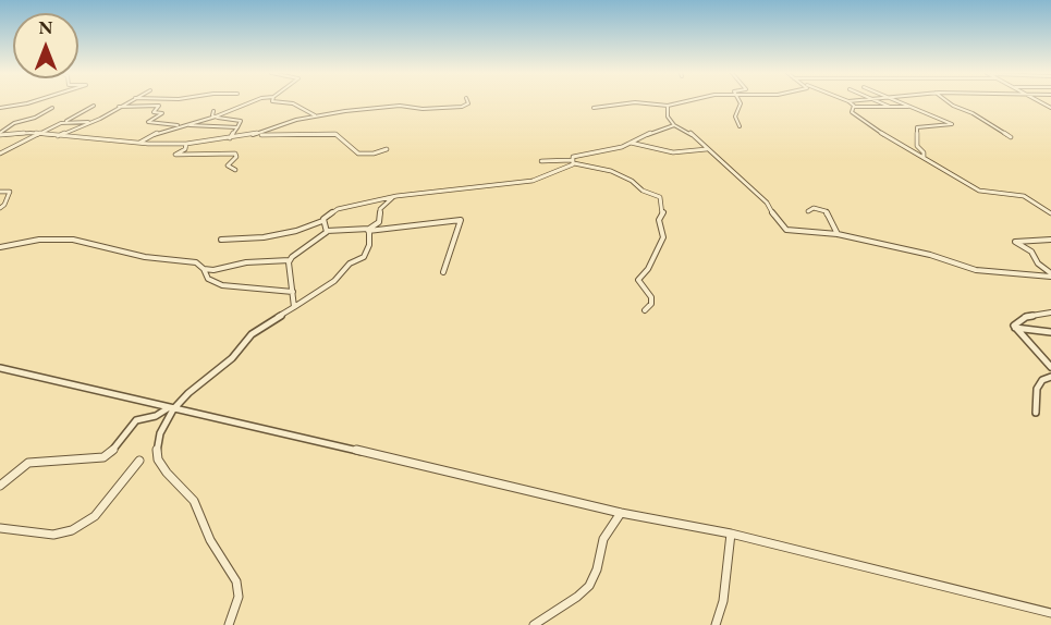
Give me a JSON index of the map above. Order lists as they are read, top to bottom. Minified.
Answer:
{"north":"top"}
